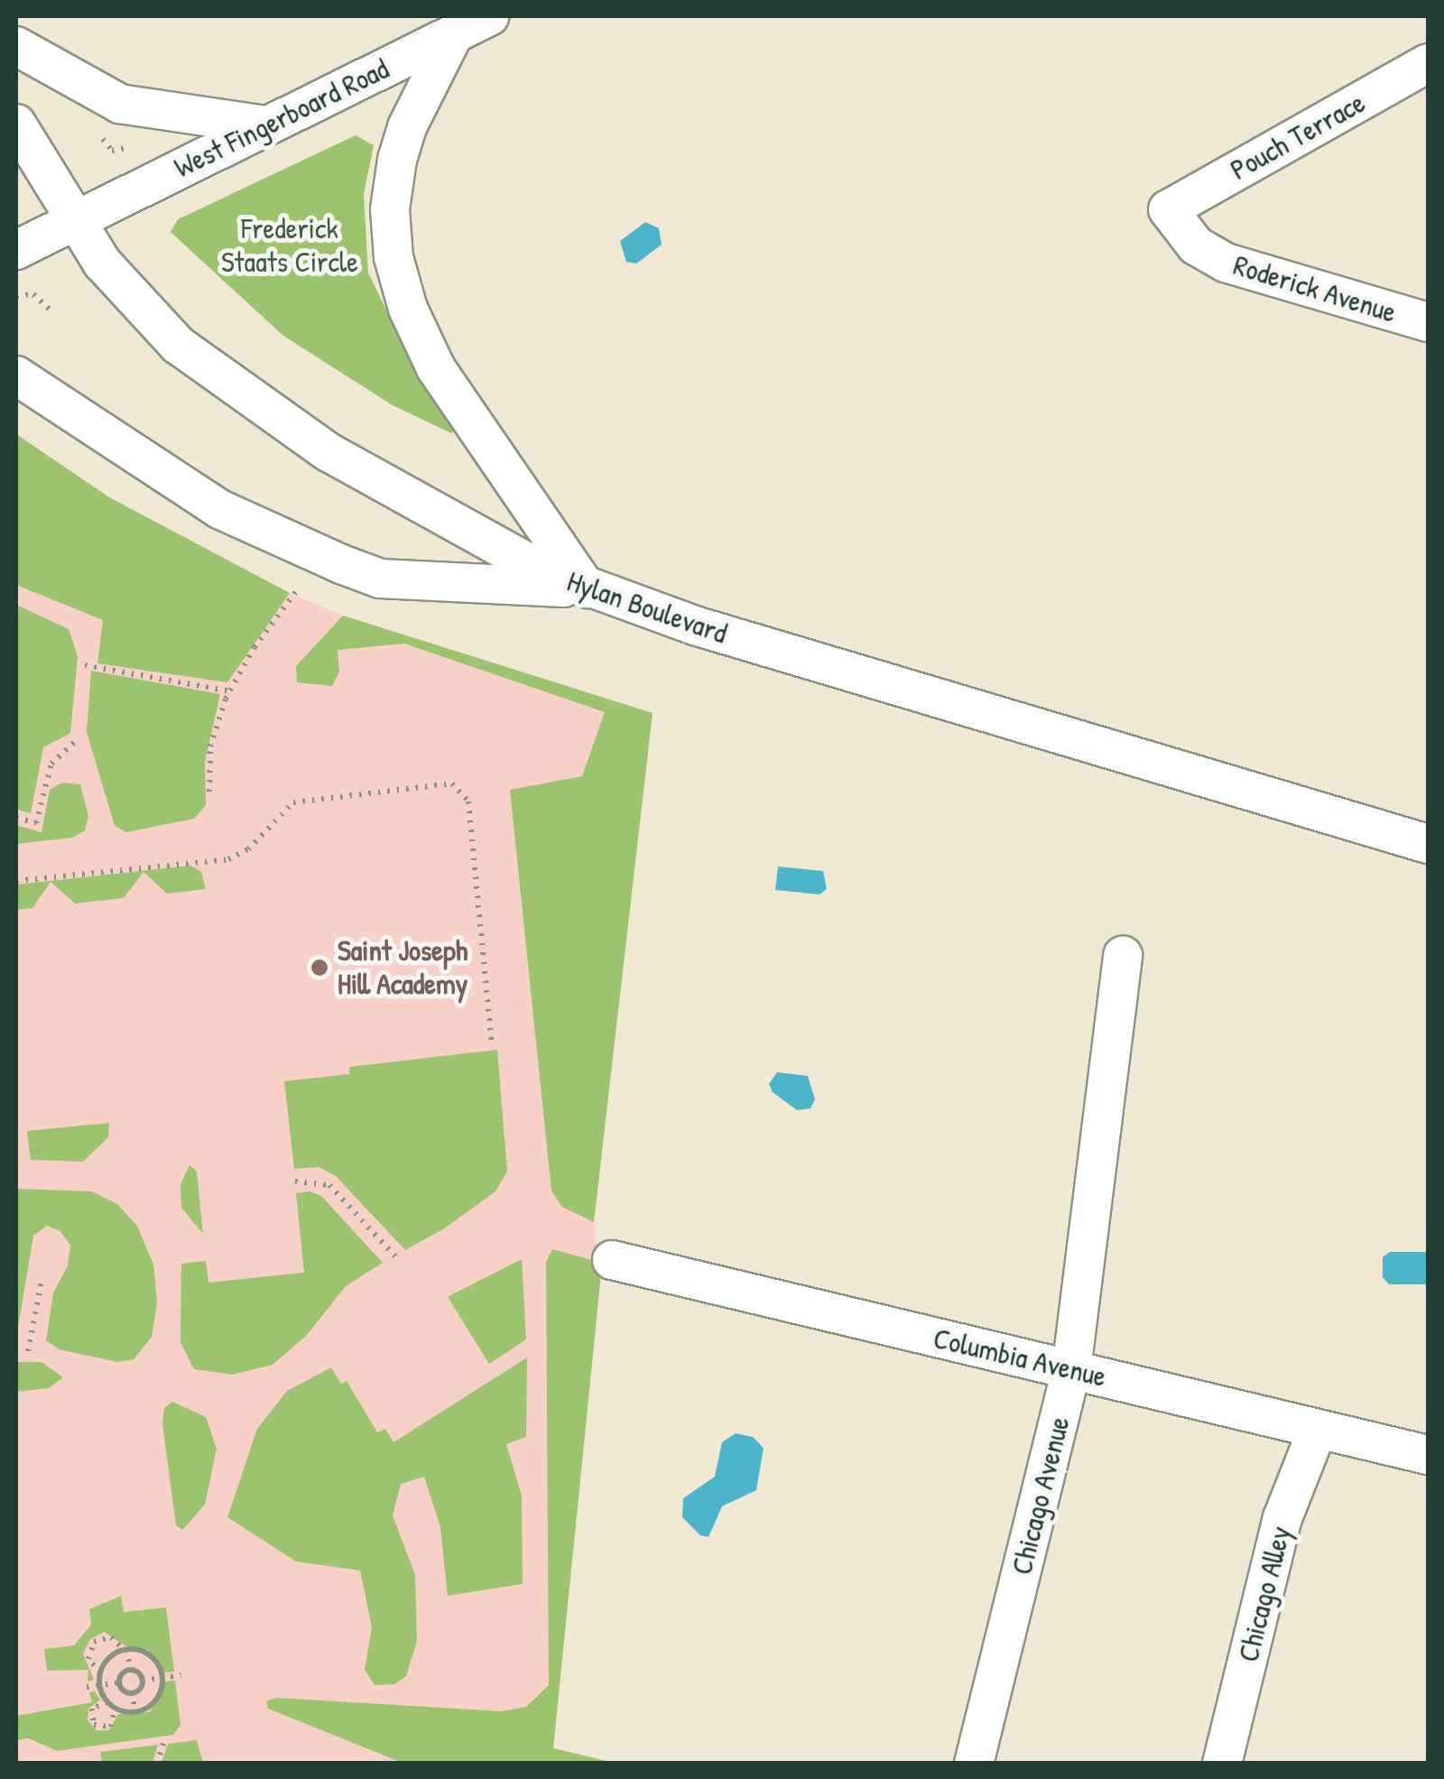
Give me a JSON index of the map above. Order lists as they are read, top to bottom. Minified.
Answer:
{"streets":{"street":["West Fingerboard Road","Pouch Terrace","Roderick Avenue","Hylan Boulevard","Columbia Avenue","Chicago Avenue","Chicago Alley"]},"crossings":[["West Fingerboard Road","Hylan Boulevard"],["Pouch Terrace","Roderick Avenue"],["Columbia Avenue","Chicago Avenue"],["Columbia Avenue","Chicago Alley"]],"parks":["Frederick Staats Circle"],"places":["Saint Joseph Hill Academy"]}
